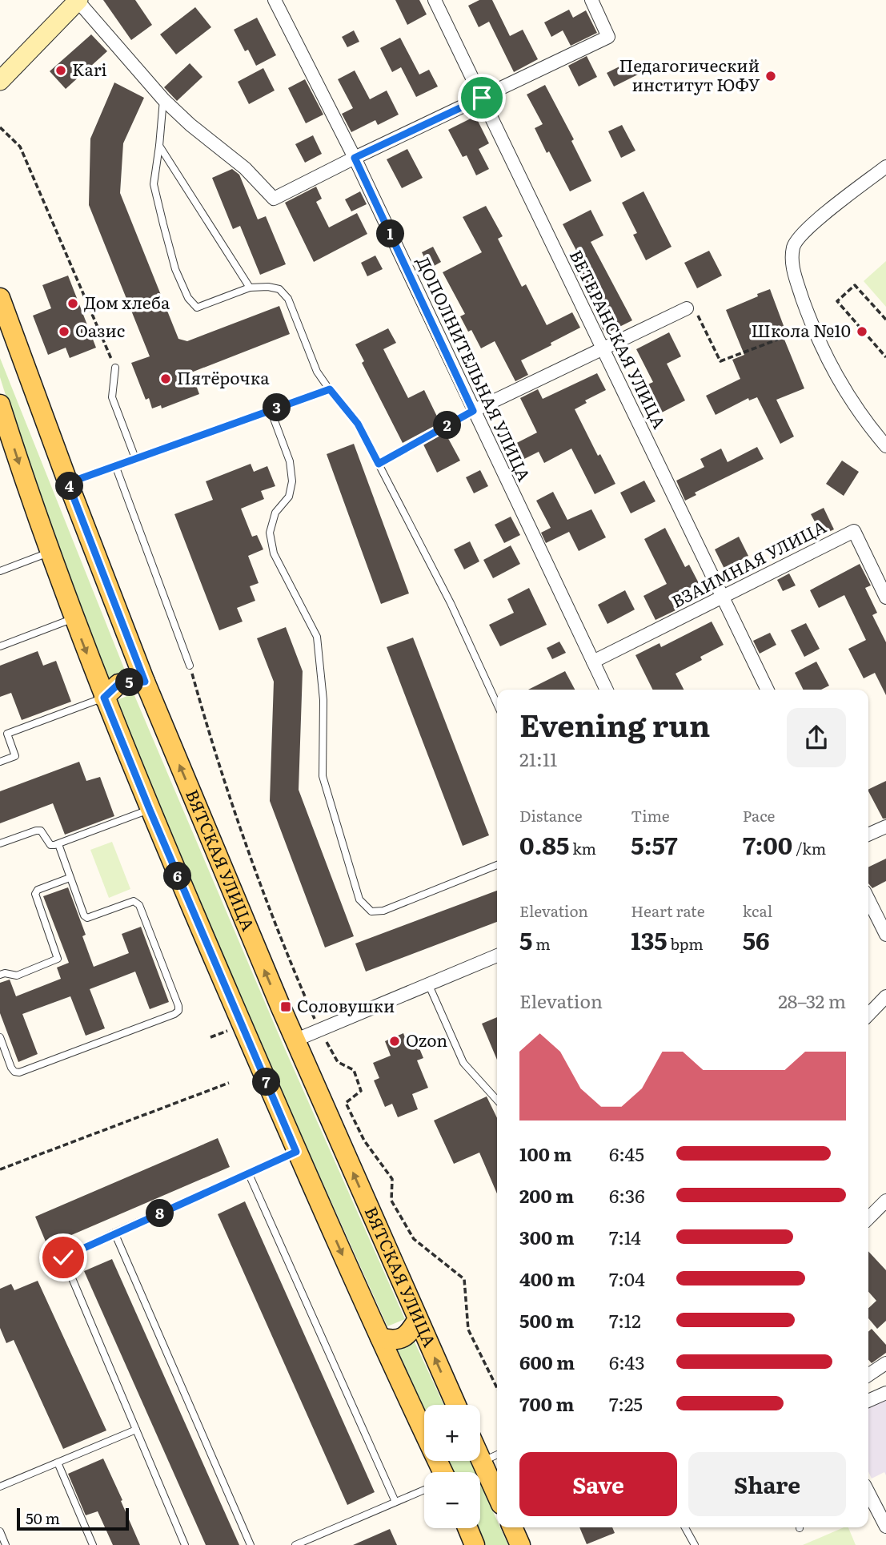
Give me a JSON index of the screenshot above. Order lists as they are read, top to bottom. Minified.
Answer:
{"streets":{"main road":["ВЯТСКАЯ УЛИЦА"],"street":["ВЕТЕРАНСКАЯ УЛИЦА","ДОПОЛНИТЕЛЬНАЯ УЛИЦА","ВЗАИМНАЯ УЛИЦА"]},"crossings":[["ВЕТЕРАНСКАЯ УЛИЦА","ВЗАИМНАЯ УЛИЦА"],["ДОПОЛНИТЕЛЬНАЯ УЛИЦА","ВЗАИМНАЯ УЛИЦА"]],"places":{"other":["Kari","Педагогический институт ЮФУ","Дом хлеба","Оазис","Школа №10","Пятёрочка","Ozon"],"transit":["Соловушки"]},"scale_bar":"50 m","page":{"pins":["1","3","2","4","5","6","7","8"],"heading":["Evening run","21:11"],"stats":[["Distance","0.85 km"],["Time","5:57"],["Pace","7:00 /km"],["Elevation","5 m"],["Heart rate","135 bpm"],["kcal","56"]],"chart":["Elevation","28–32 m"],"list":[{"name":"100 m","note":"6:45"},{"name":"200 m","note":"6:36"},{"name":"300 m","note":"7:14"},{"name":"400 m","note":"7:04"},{"name":"500 m","note":"7:12"},{"name":"600 m","note":"6:43"},{"name":"700 m","note":"7:25"}],"map_buttons":["+","−"],"buttons":["Save","Share"],"scale":"50 m"}}
